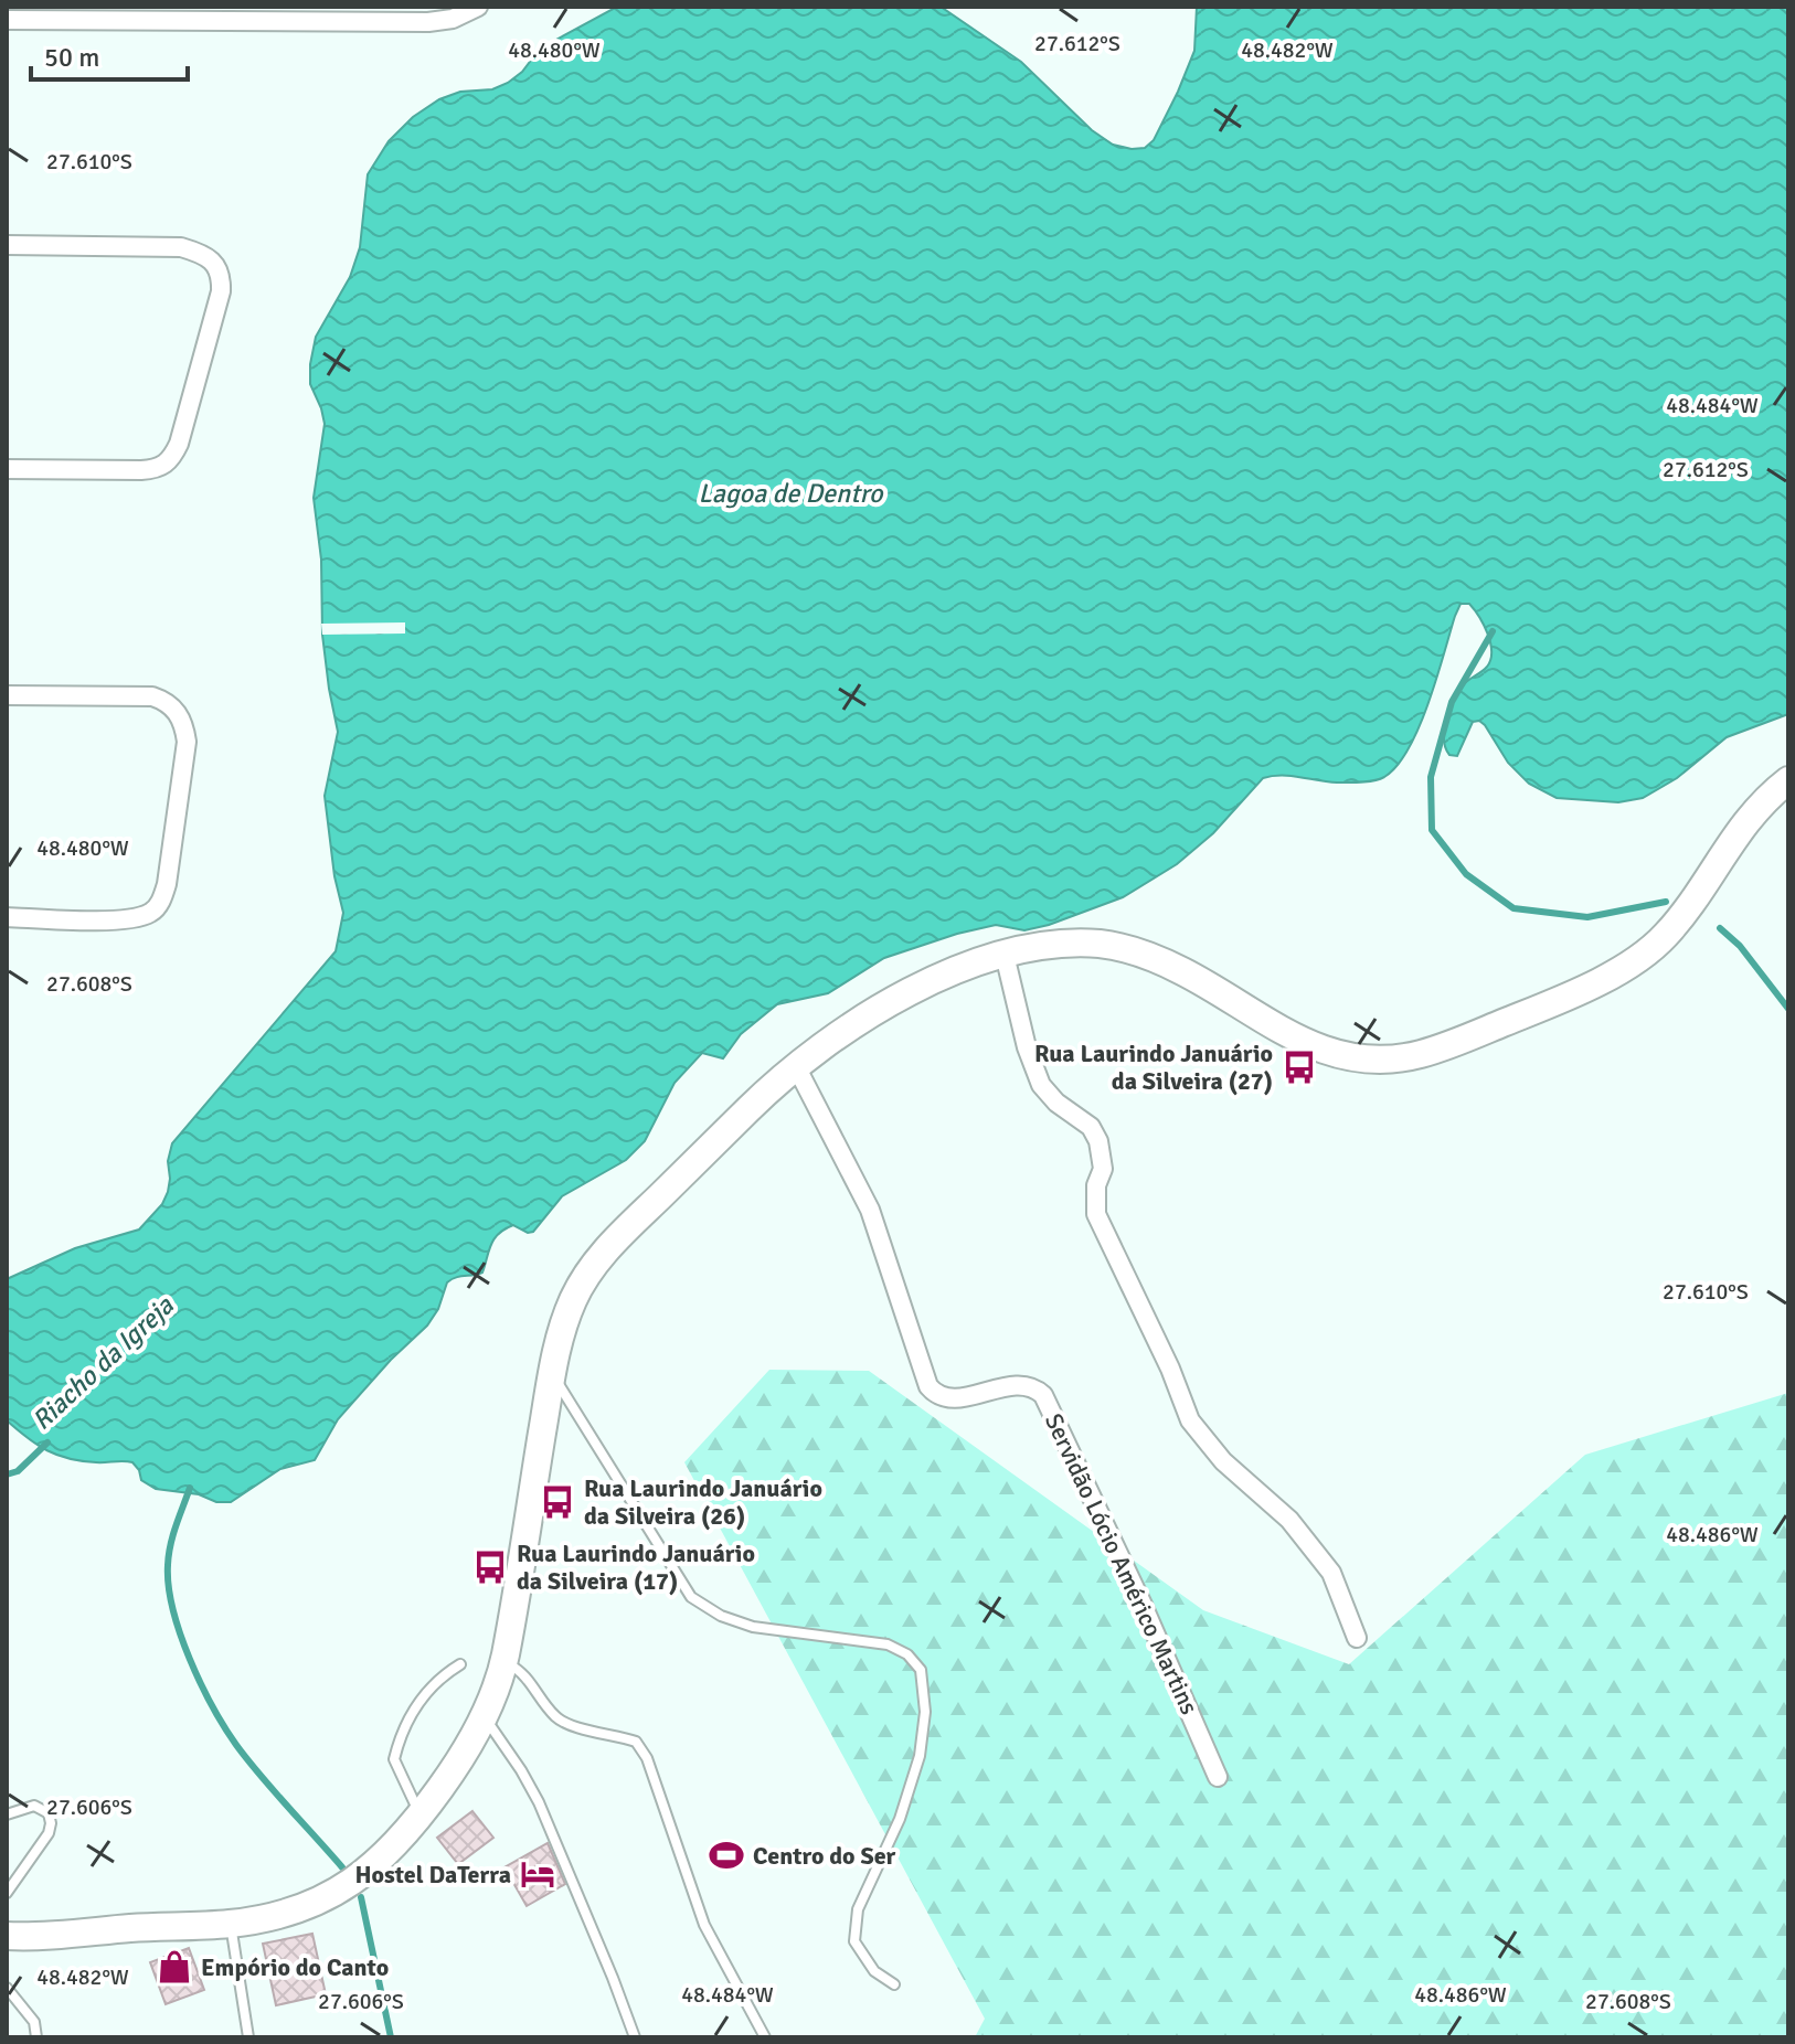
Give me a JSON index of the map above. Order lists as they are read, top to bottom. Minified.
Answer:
{"streets":{"street":["Servidão Lócio Américo Martins"]},"water":["Lagoa de Dentro","Riacho da Igreja"],"places":{"bus stop":["Rua Laurindo Januário da Silveira (27)","Rua Laurindo Januário da Silveira (26)","Rua Laurindo Januário da Silveira (17)"],"sports":["Centro do Ser"],"hotel":["Hostel DaTerra"],"shop":["Empório do Canto"]},"scale_bar":"50 m","coordinates":["27.612°S","48.480°W","48.482°W","27.610°S","48.484°W","27.608°S","48.486°W","27.606°S"]}
